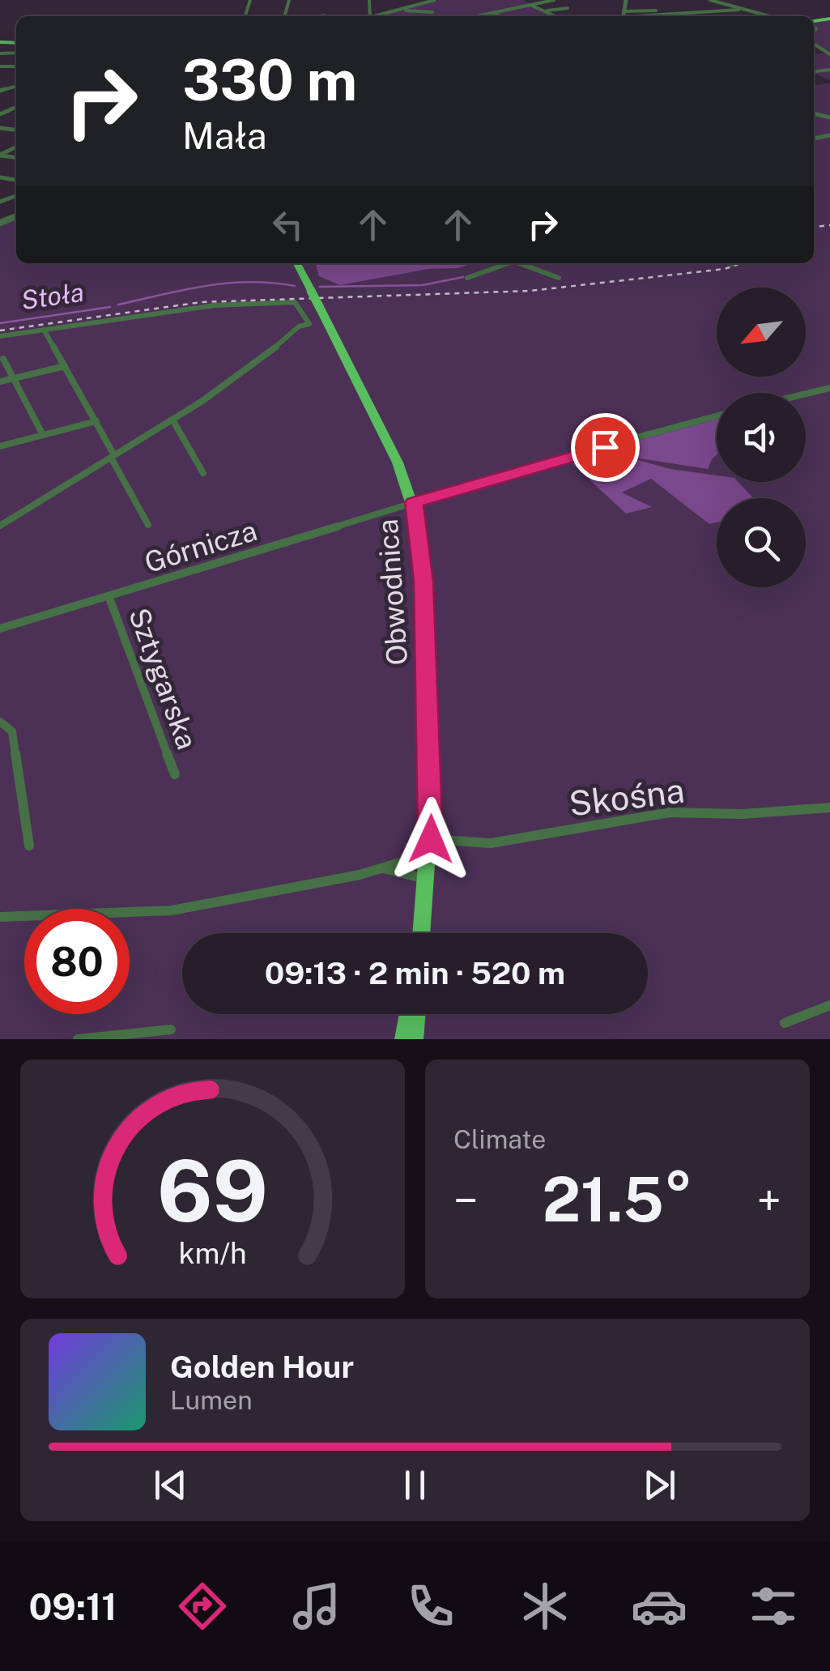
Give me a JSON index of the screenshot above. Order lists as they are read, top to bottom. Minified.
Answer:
{"streets":{"highway":["Obwodnica"],"street":["Górnicza","Sztygarska","Skośna"]},"crossings":[["Górnicza","Obwodnica"],["Górnicza","Sztygarska"],["Obwodnica","Skośna"]],"water":["Stoła"],"north":"bottom left","page":{"turn":["330 m","Mała"],"limit":"80","trip":"09:13 · 2 min · 520 m","tile":"Climate","heat":["−","21.5°","+"],"song":["Golden Hour","Lumen"],"tabs":"09:11","gauge":["69","km/h"]}}
